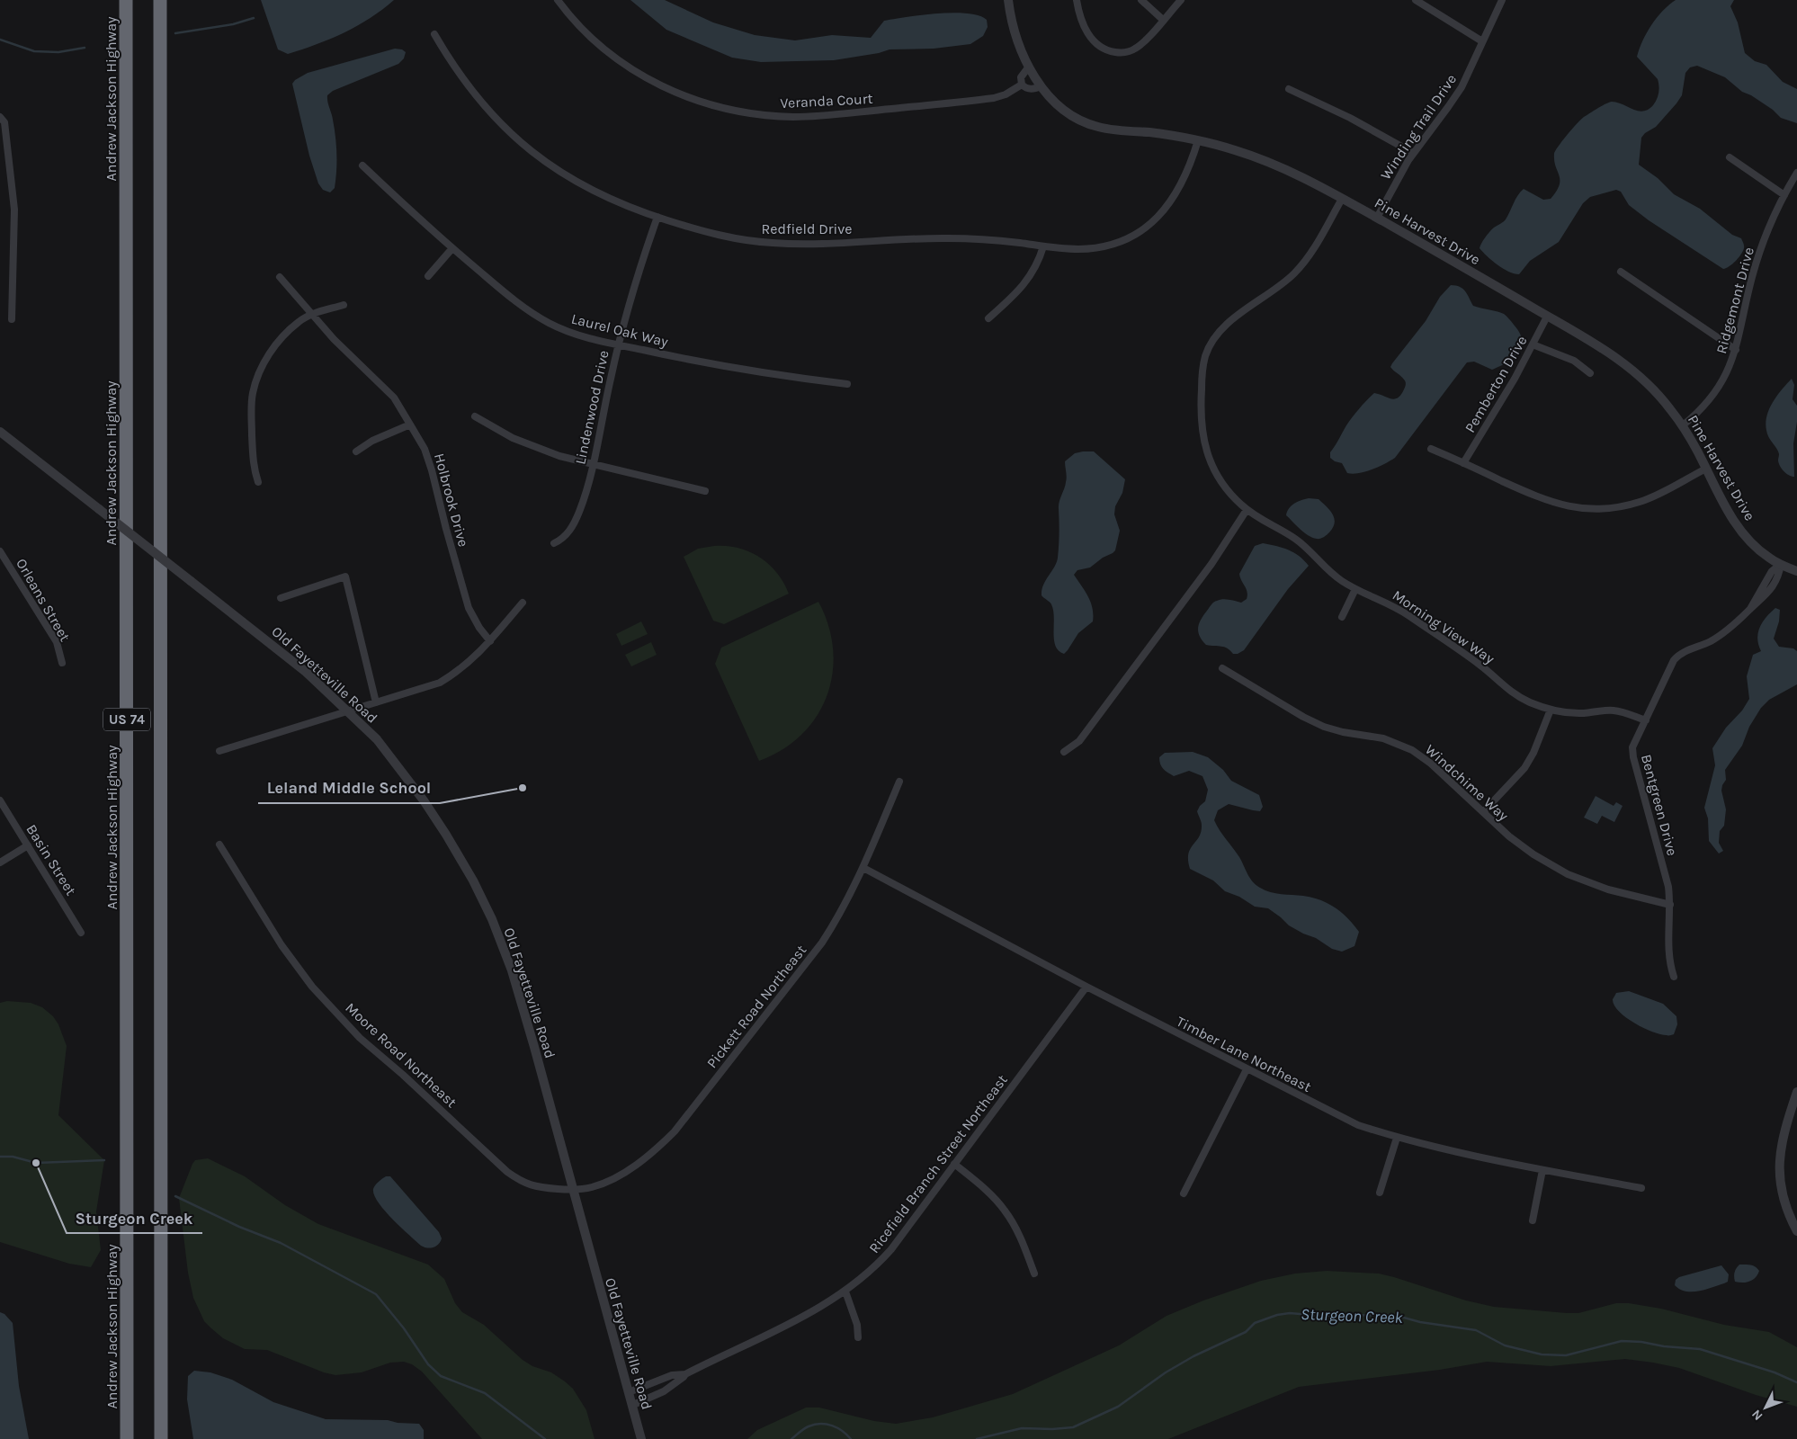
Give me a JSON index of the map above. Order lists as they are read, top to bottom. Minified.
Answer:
{"streets":{"highway":["Andrew Jackson Highway","US 74"],"street":["Veranda Court","Winding Trail Drive","Redfield Drive","Pine Harvest Drive","Ridgemont Drive","Laurel Oak Way","Pemberton Drive","Lindenwood Drive","Holbrook Drive","Orleans Street","Morning View Way","Old Fayetteville Road","Windchime Way","Bentgreen Drive","Basin Street","Pickett Road Northeast","Timber Lane Northeast","Moore Road Northeast","Ricefield Branch Street Northeast"]},"crossings":[["Winding Trail Drive","Pine Harvest Drive"],["Redfield Drive","Pine Harvest Drive"],["Redfield Drive","Lindenwood Drive"],["Pine Harvest Drive","Ridgemont Drive"],["Pine Harvest Drive","Pemberton Drive"],["Pine Harvest Drive","Morning View Way"],["Pine Harvest Drive","Bentgreen Drive"],["Laurel Oak Way","Lindenwood Drive"],["Morning View Way","Bentgreen Drive"],["Old Fayetteville Road","Pickett Road Northeast"],["Old Fayetteville Road","Moore Road Northeast"],["Old Fayetteville Road","Ricefield Branch Street Northeast"],["Windchime Way","Bentgreen Drive"],["Pickett Road Northeast","Timber Lane Northeast"],["Pickett Road Northeast","Moore Road Northeast"],["Timber Lane Northeast","Ricefield Branch Street Northeast"]],"water":["Sturgeon Creek"],"places":["Leland Middle School","Sturgeon Creek"],"north":"bottom left"}
